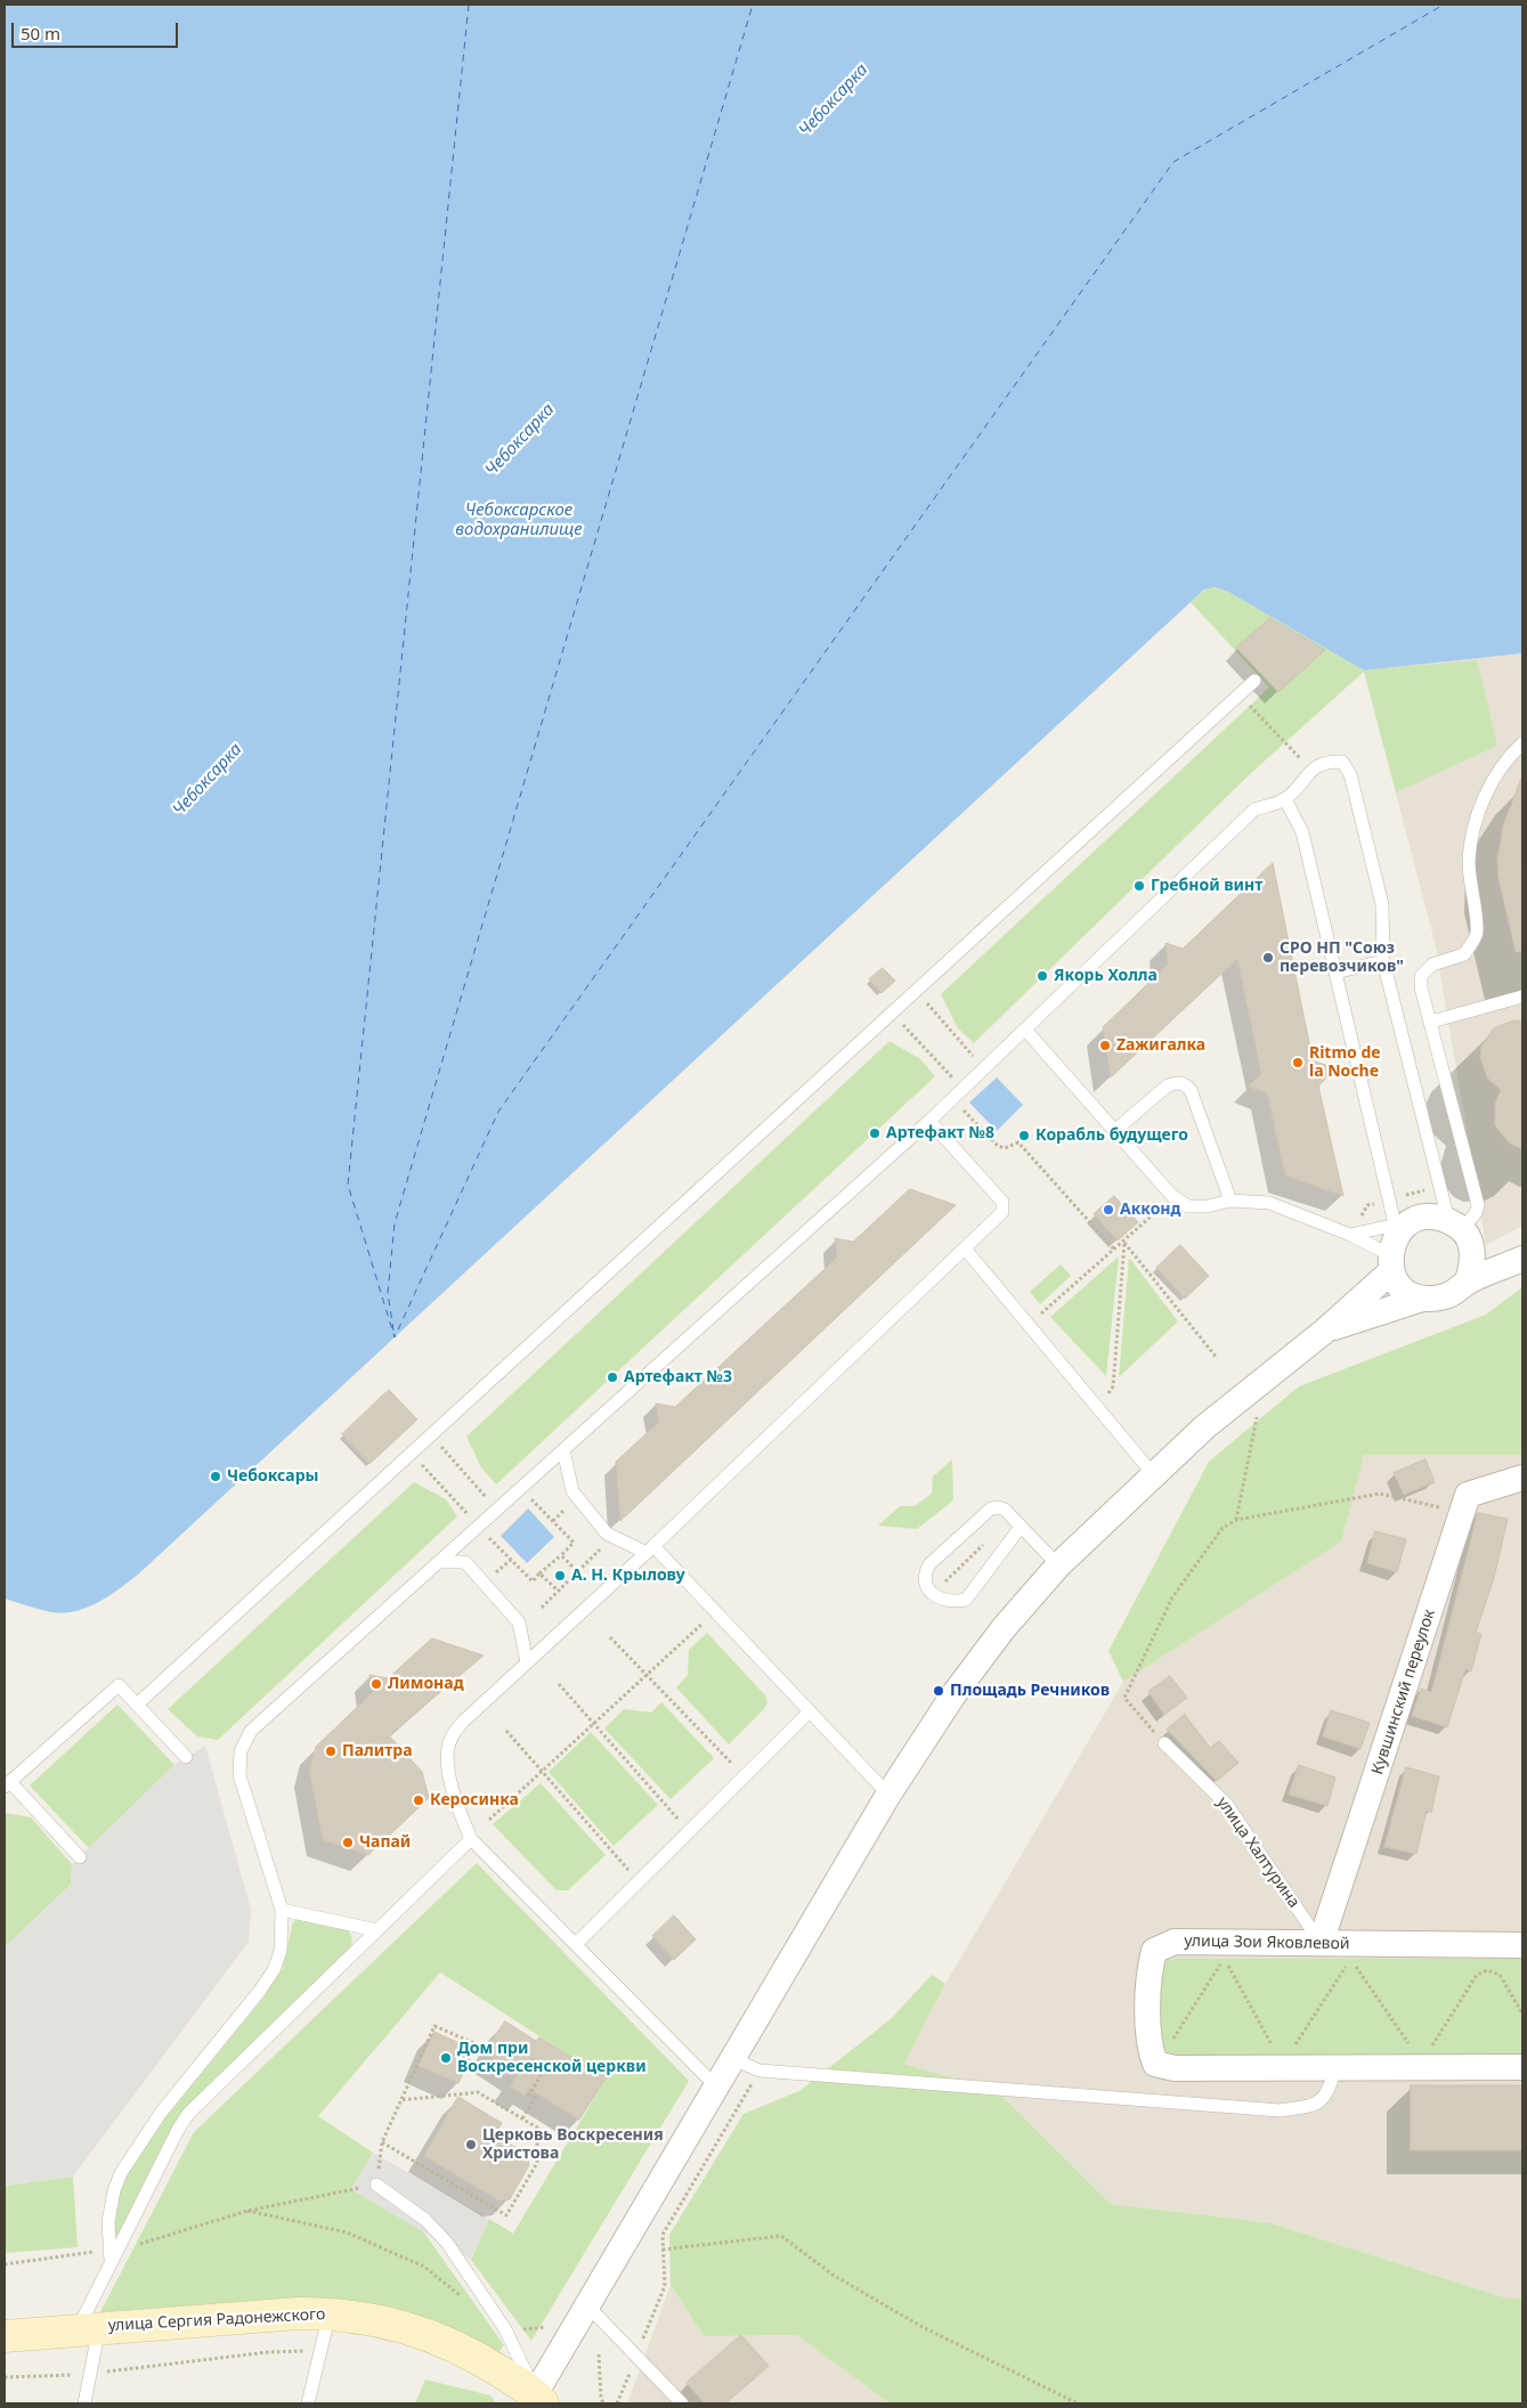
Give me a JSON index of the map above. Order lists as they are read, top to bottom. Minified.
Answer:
{"streets":{"street":["Кувшинский переулок","улица Зои Яковлевой","улица Сергия Радонежского"],"lane":["улица Халтурина"]},"crossings":[["Кувшинский переулок","улица Халтурина"],["Кувшинский переулок","улица Зои Яковлевой"],["улица Халтурина","улица Зои Яковлевой"]],"water":["Чебоксарка","Чебоксарское водохранилище"],"places":["Гребной винт","СРО НП \"Союз перевозчиков\"","Якорь Холла","Zажигалка","Ritmo de la Noche","Артефакт №8","Корабль будущего","Акконд","Артефакт №3","Чебоксары","А. Н. Крылову","Лимонад","Площадь Речников","Палитра","Керосинка","Чапай","Дом при Воскресенской церкви","Церковь Воскресения Христова"],"scale_bar":"50 m"}
